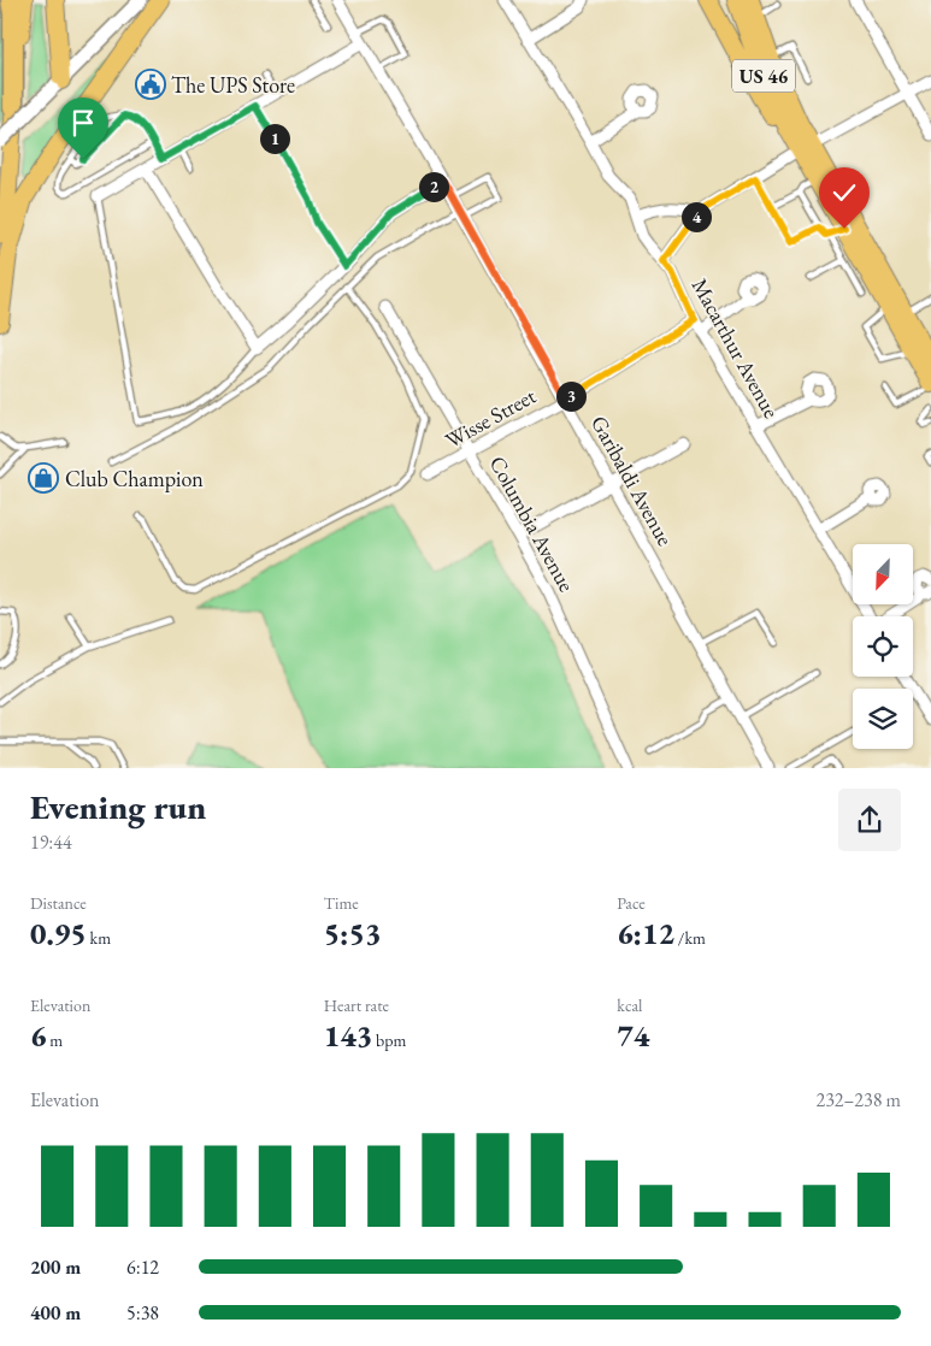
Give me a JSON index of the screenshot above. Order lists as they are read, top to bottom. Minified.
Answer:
{"streets":{"highway":["US 46"],"street":["Macarthur Avenue","Wisse Street","Garibaldi Avenue","Columbia Avenue"]},"crossings":[["Macarthur Avenue","Wisse Street"],["Wisse Street","Garibaldi Avenue"],["Wisse Street","Columbia Avenue"]],"places":{"public building":["The UPS Store"],"shop":["Club Champion"]},"north":"bottom left","page":{"pins":["1","2","4","3"],"heading":["Evening run","19:44"],"stats":[["Distance","0.95 km"],["Time","5:53"],["Pace","6:12 /km"],["Elevation","6 m"],["Heart rate","143 bpm"],["kcal","74"]],"chart":["Elevation","232–238 m"],"list":[{"name":"200 m","note":"6:12"},{"name":"400 m","note":"5:38"}]}}
